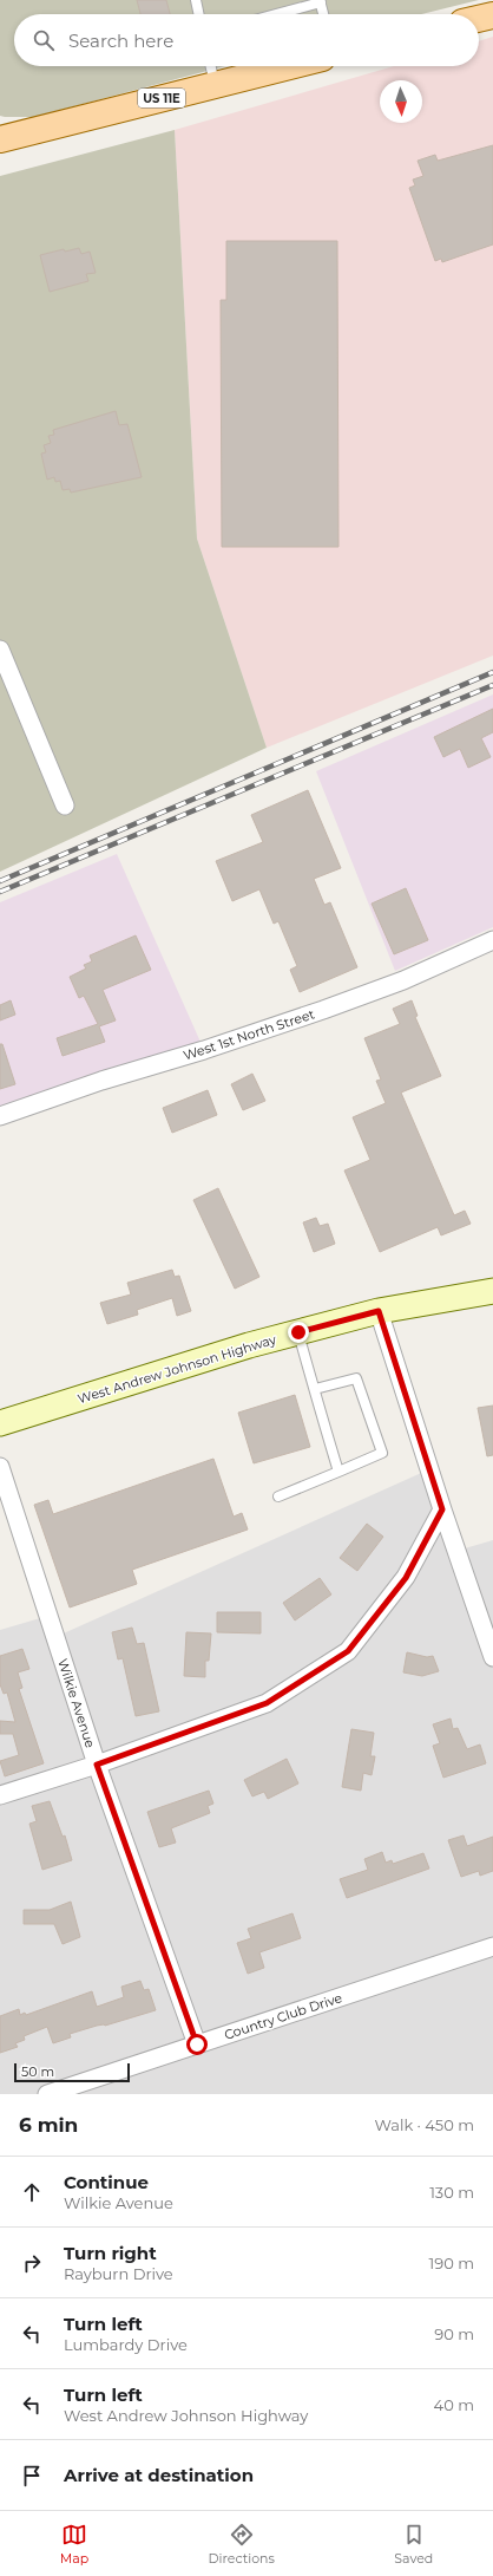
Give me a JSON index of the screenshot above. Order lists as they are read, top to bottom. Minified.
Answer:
{"streets":{"main road":["US 11E","West Andrew Johnson Highway"],"street":["West 1st North Street","Wilkie Avenue","Country Club Drive"]},"crossings":[["Wilkie Avenue","Country Club Drive"]],"scale_bar":"50 m","north":"bottom","page":{"search":"Search here","scale":"50 m","heading":["6 min","Walk · 450 m"],"list":[["Continue","Wilkie Avenue","130 m"],["Turn right","Rayburn Drive","190 m"],["Turn left","Lumbardy Drive","90 m"],["Turn left","West Andrew Johnson Highway","40 m"],"Arrive at destination"],"nav":["Map","Directions","Saved"]}}
